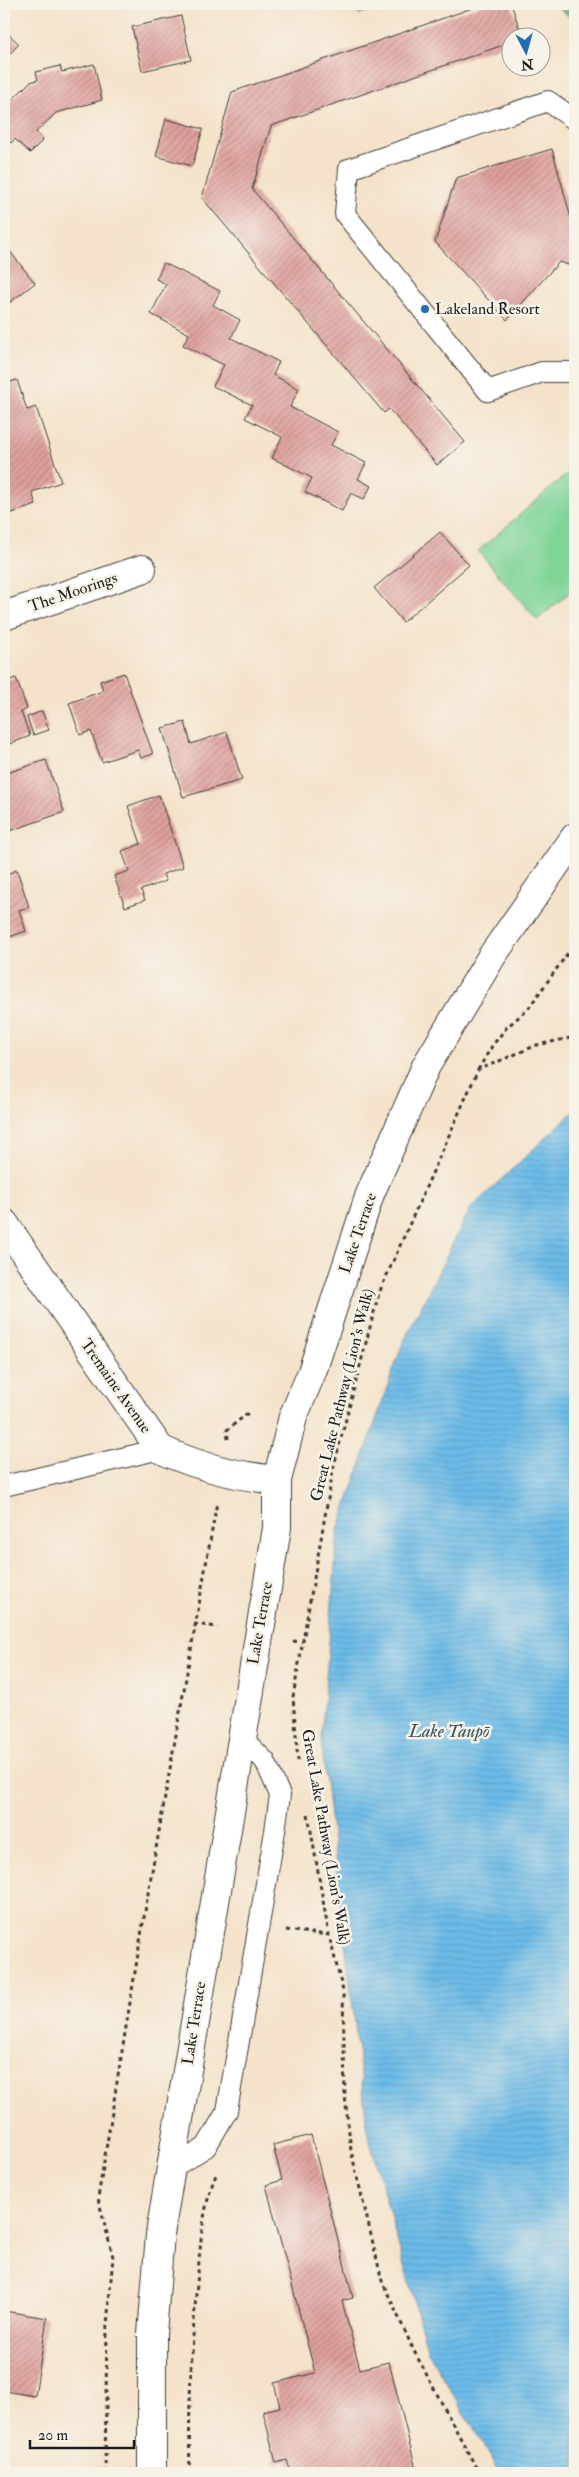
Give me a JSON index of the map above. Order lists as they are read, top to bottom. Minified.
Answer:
{"streets":{"main road":["The Moorings","Lake Terrace","Tremaine Avenue"],"path":["Great Lake Pathway (Lion's Walk)"]},"crossings":[["Lake Terrace","Tremaine Avenue"]],"water":["Lake Taupō"],"places":["Lakeland Resort"],"scale_bar":"20 m","north":"bottom"}
